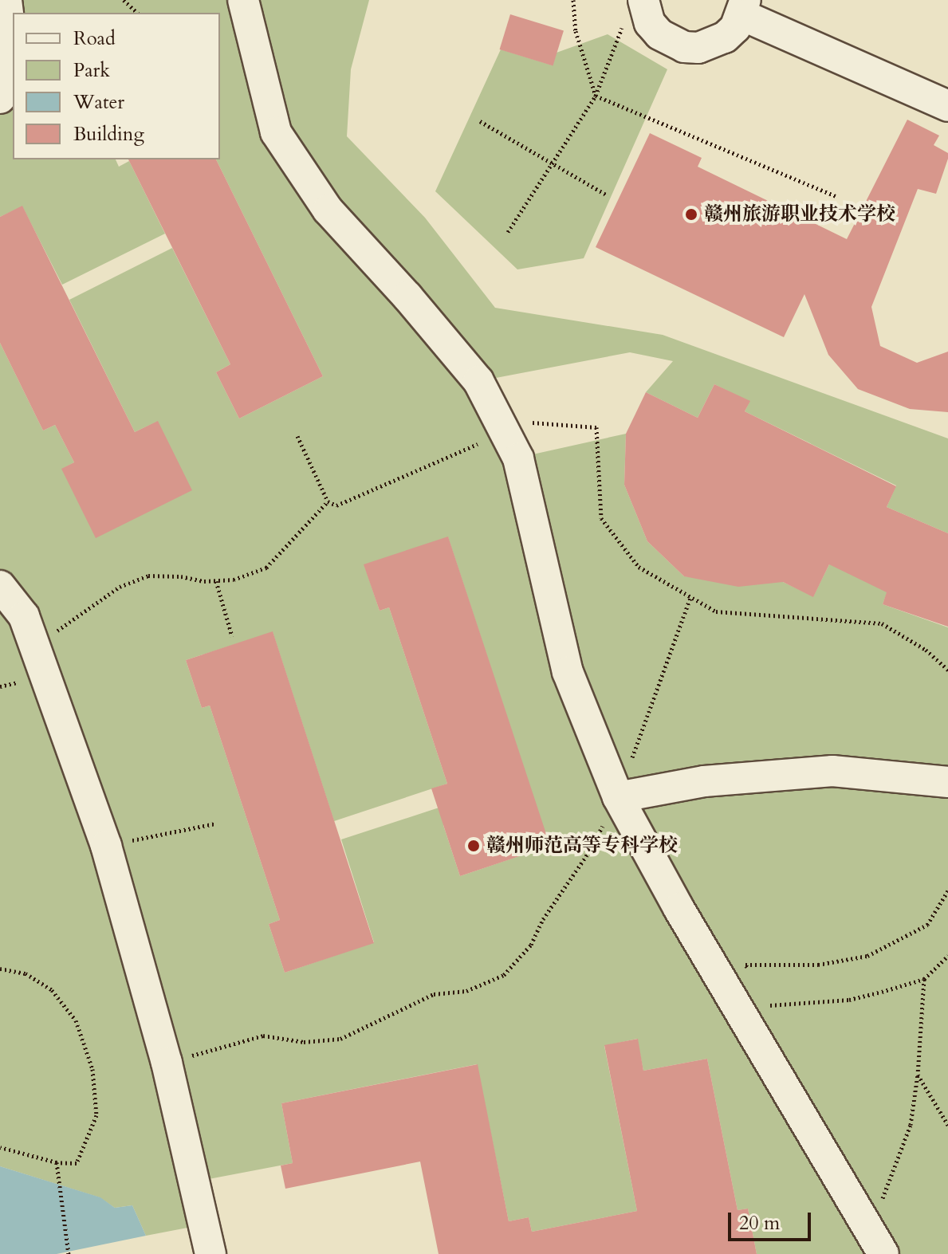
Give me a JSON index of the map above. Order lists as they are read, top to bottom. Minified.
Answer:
{"places":["赣州旅游职业技术学校","赣州师范高等专科学校"],"legend":["Road","Park","Water","Building"],"scale_bar":"20 m"}
